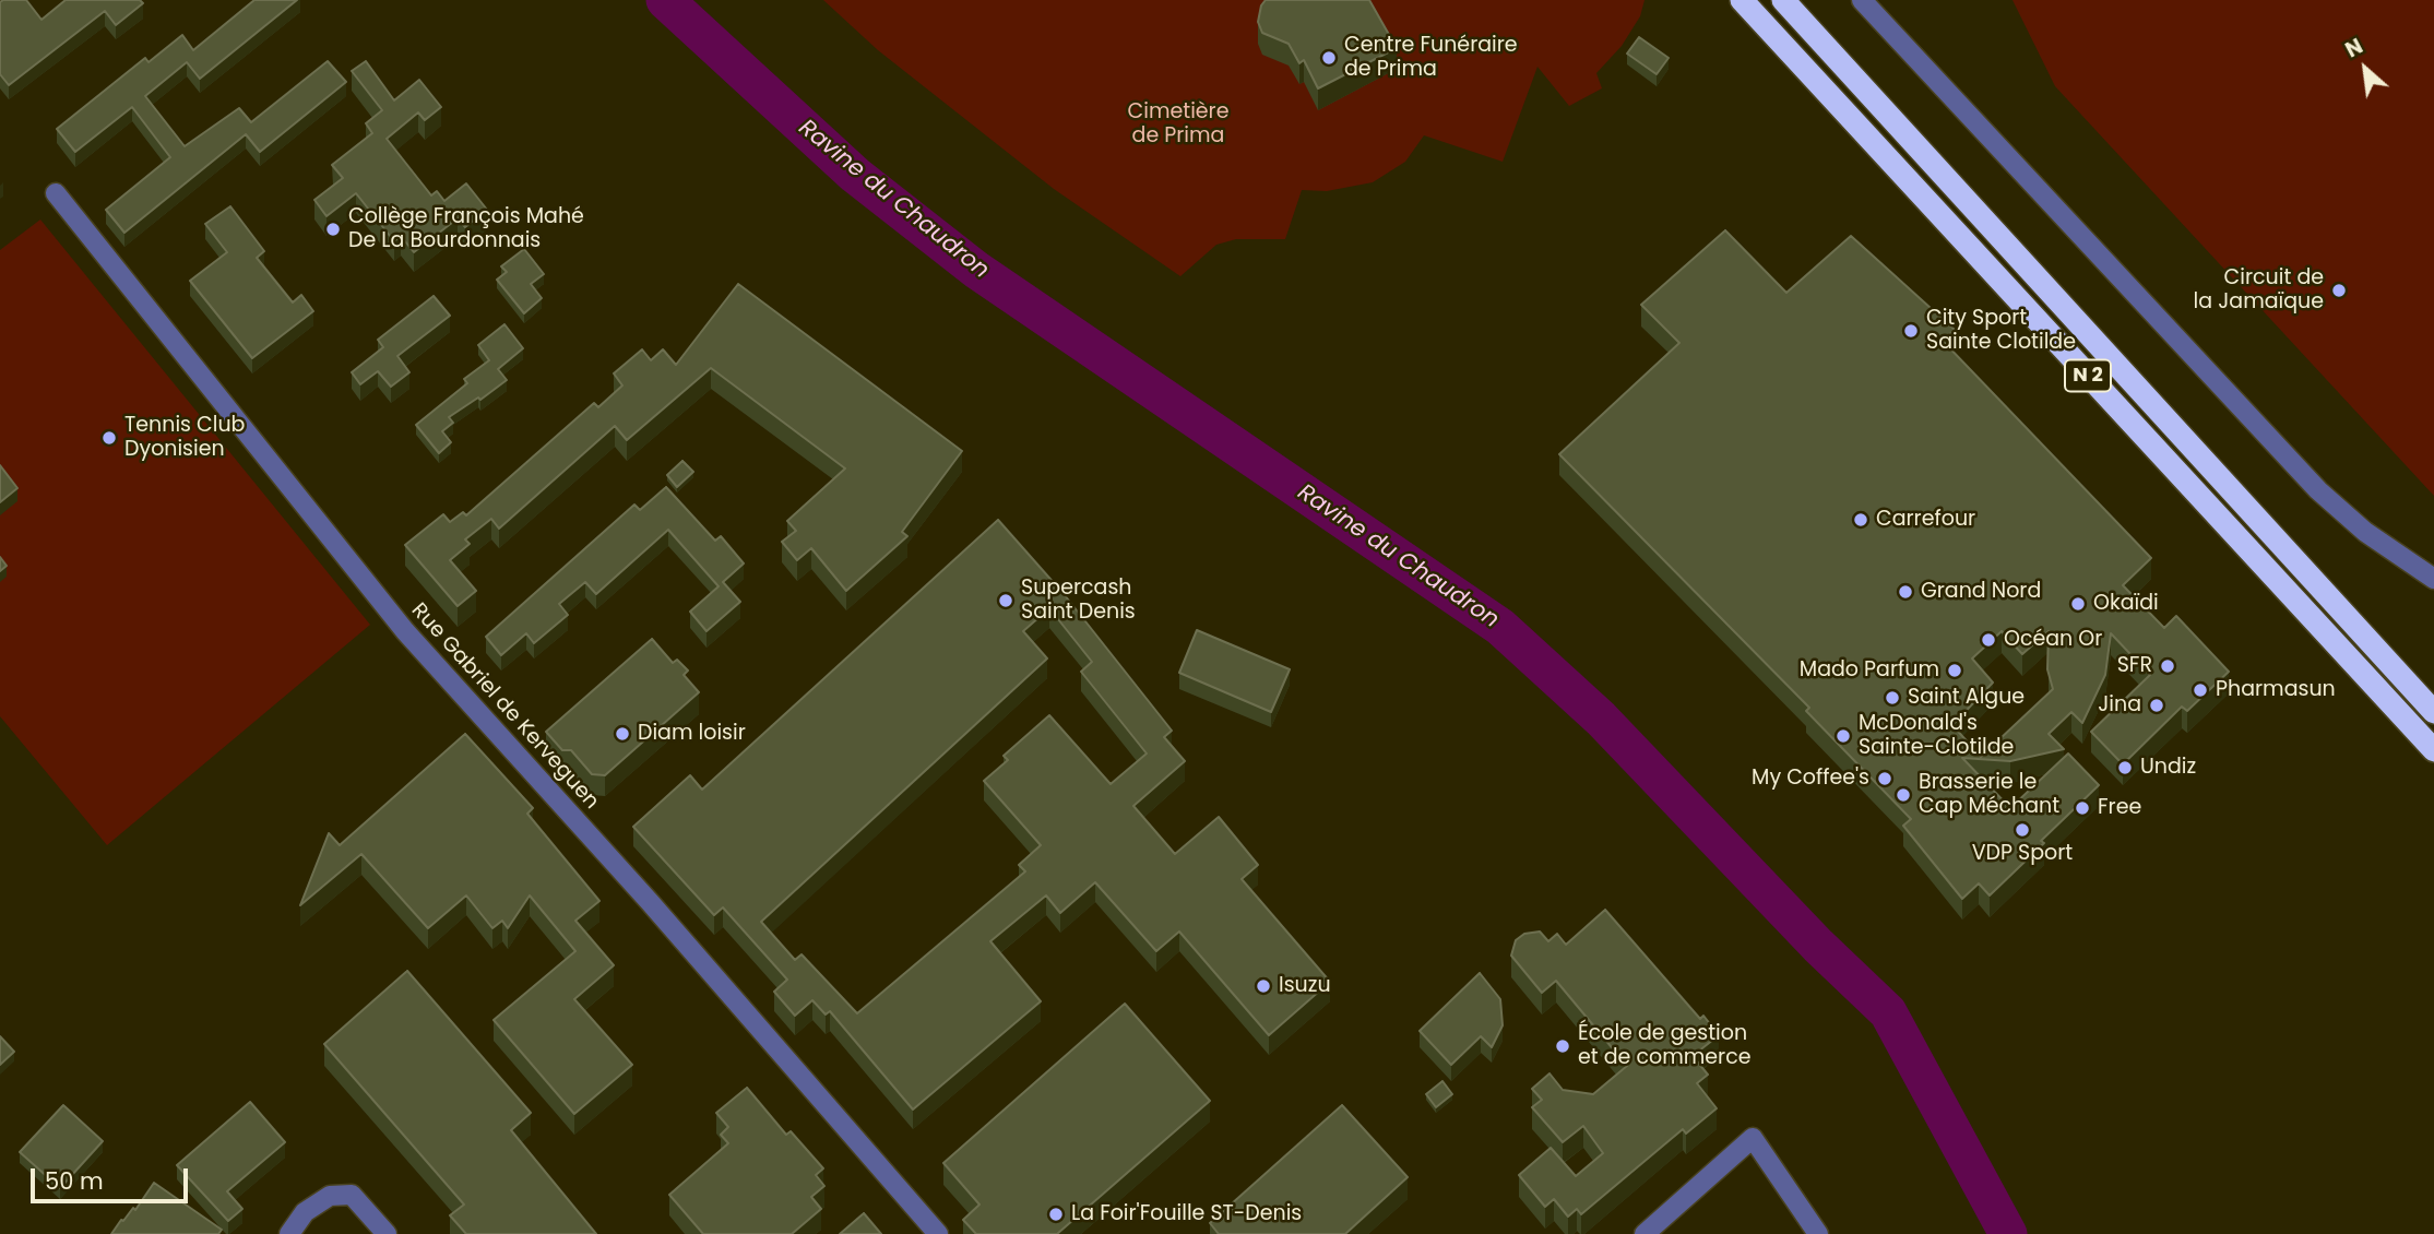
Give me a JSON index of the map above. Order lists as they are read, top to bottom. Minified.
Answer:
{"streets":{"highway":["N 2"],"street":["Rue Gabriel de Kerveguen"]},"water":["Ravine du Chaudron"],"parks":["Cimetière de Prima"],"places":["Centre Funéraire de Prima","Collège François Mahé De La Bourdonnais","Circuit de la Jamaïque","City Sport Sainte Clotilde","Tennis Club Dyonisien","Carrefour","Grand Nord","Supercash Saint Denis","Okaïdi","Océan Or","SFR","Mado Parfum","Pharmasun","Saint Algue","Jina","Diam loisir","McDonald's Sainte-Clotilde","Undiz","My Coffee's","Brasserie le Cap Méchant","Free","VDP Sport","Isuzu","École de gestion et de commerce","La Foir'Fouille ST-Denis"],"scale_bar":"50 m","north":"top left"}
